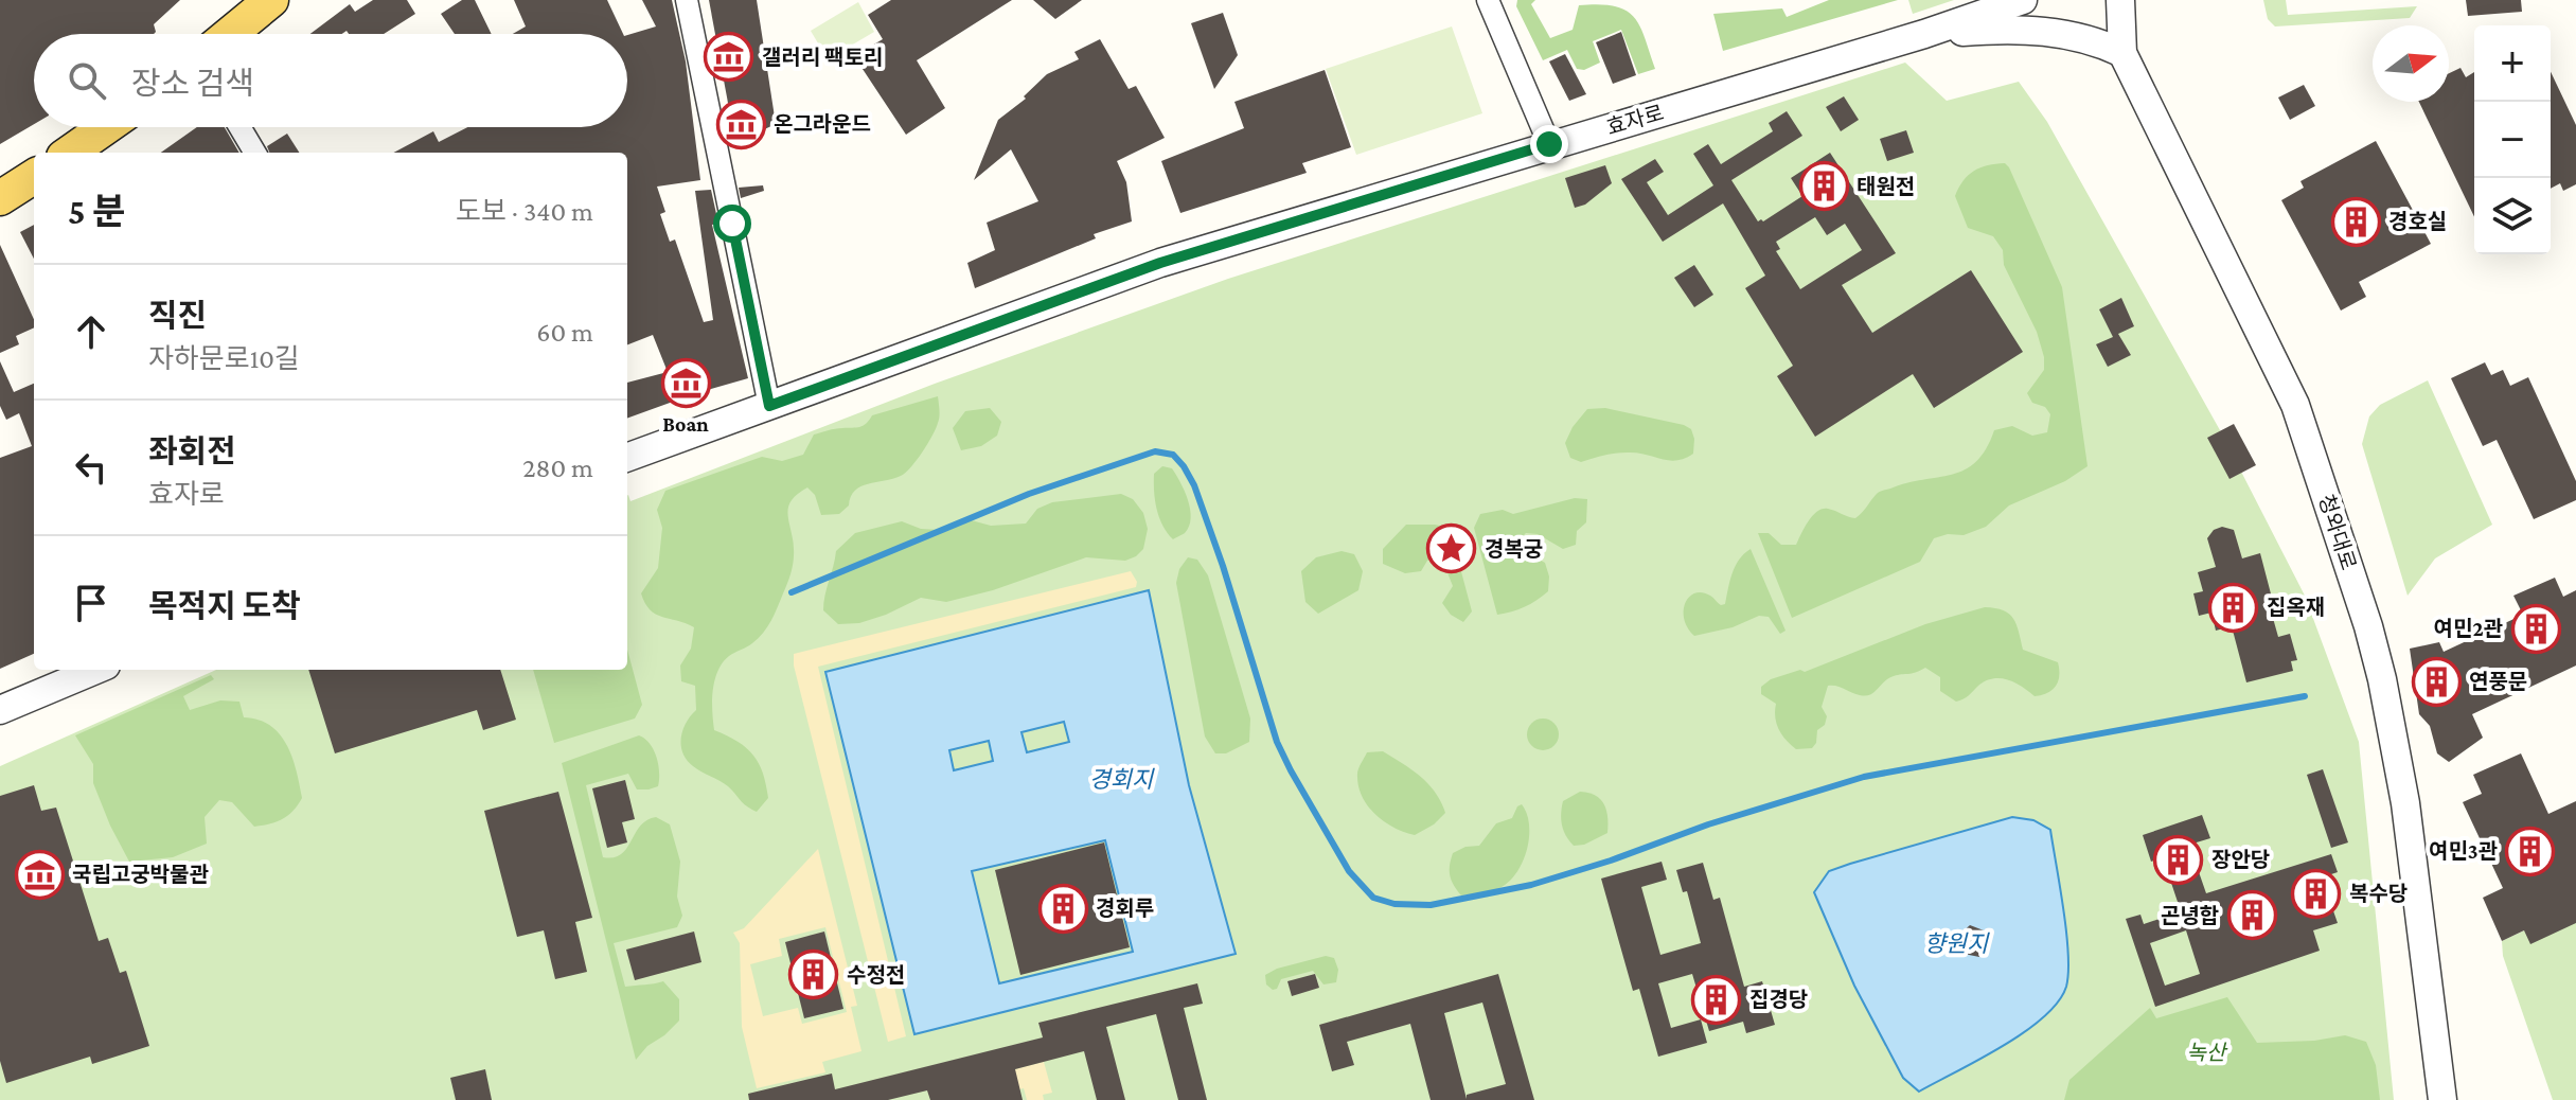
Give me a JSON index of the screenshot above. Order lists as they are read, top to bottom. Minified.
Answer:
{"streets":{"street":["효자로","청와대로"]},"water":["경회지","향원지"],"parks":["녹산"],"places":{"museum":["갤러리 팩토리","온그라운드","Boan","국립고궁박물관"],"building":["태원전","경호실","집옥재","여민2관","연풍문","여민3관","장안당","복수당","경회루","곤녕합","수정전","집경당"],"place":["경복궁"]},"north":"right","page":{"map_buttons":["+","−"],"search":"장소 검색","heading":["5 분","도보 · 340 m"],"list":[["직진","자하문로10길","60 m"],["좌회전","효자로","280 m"],"목적지 도착"]}}
